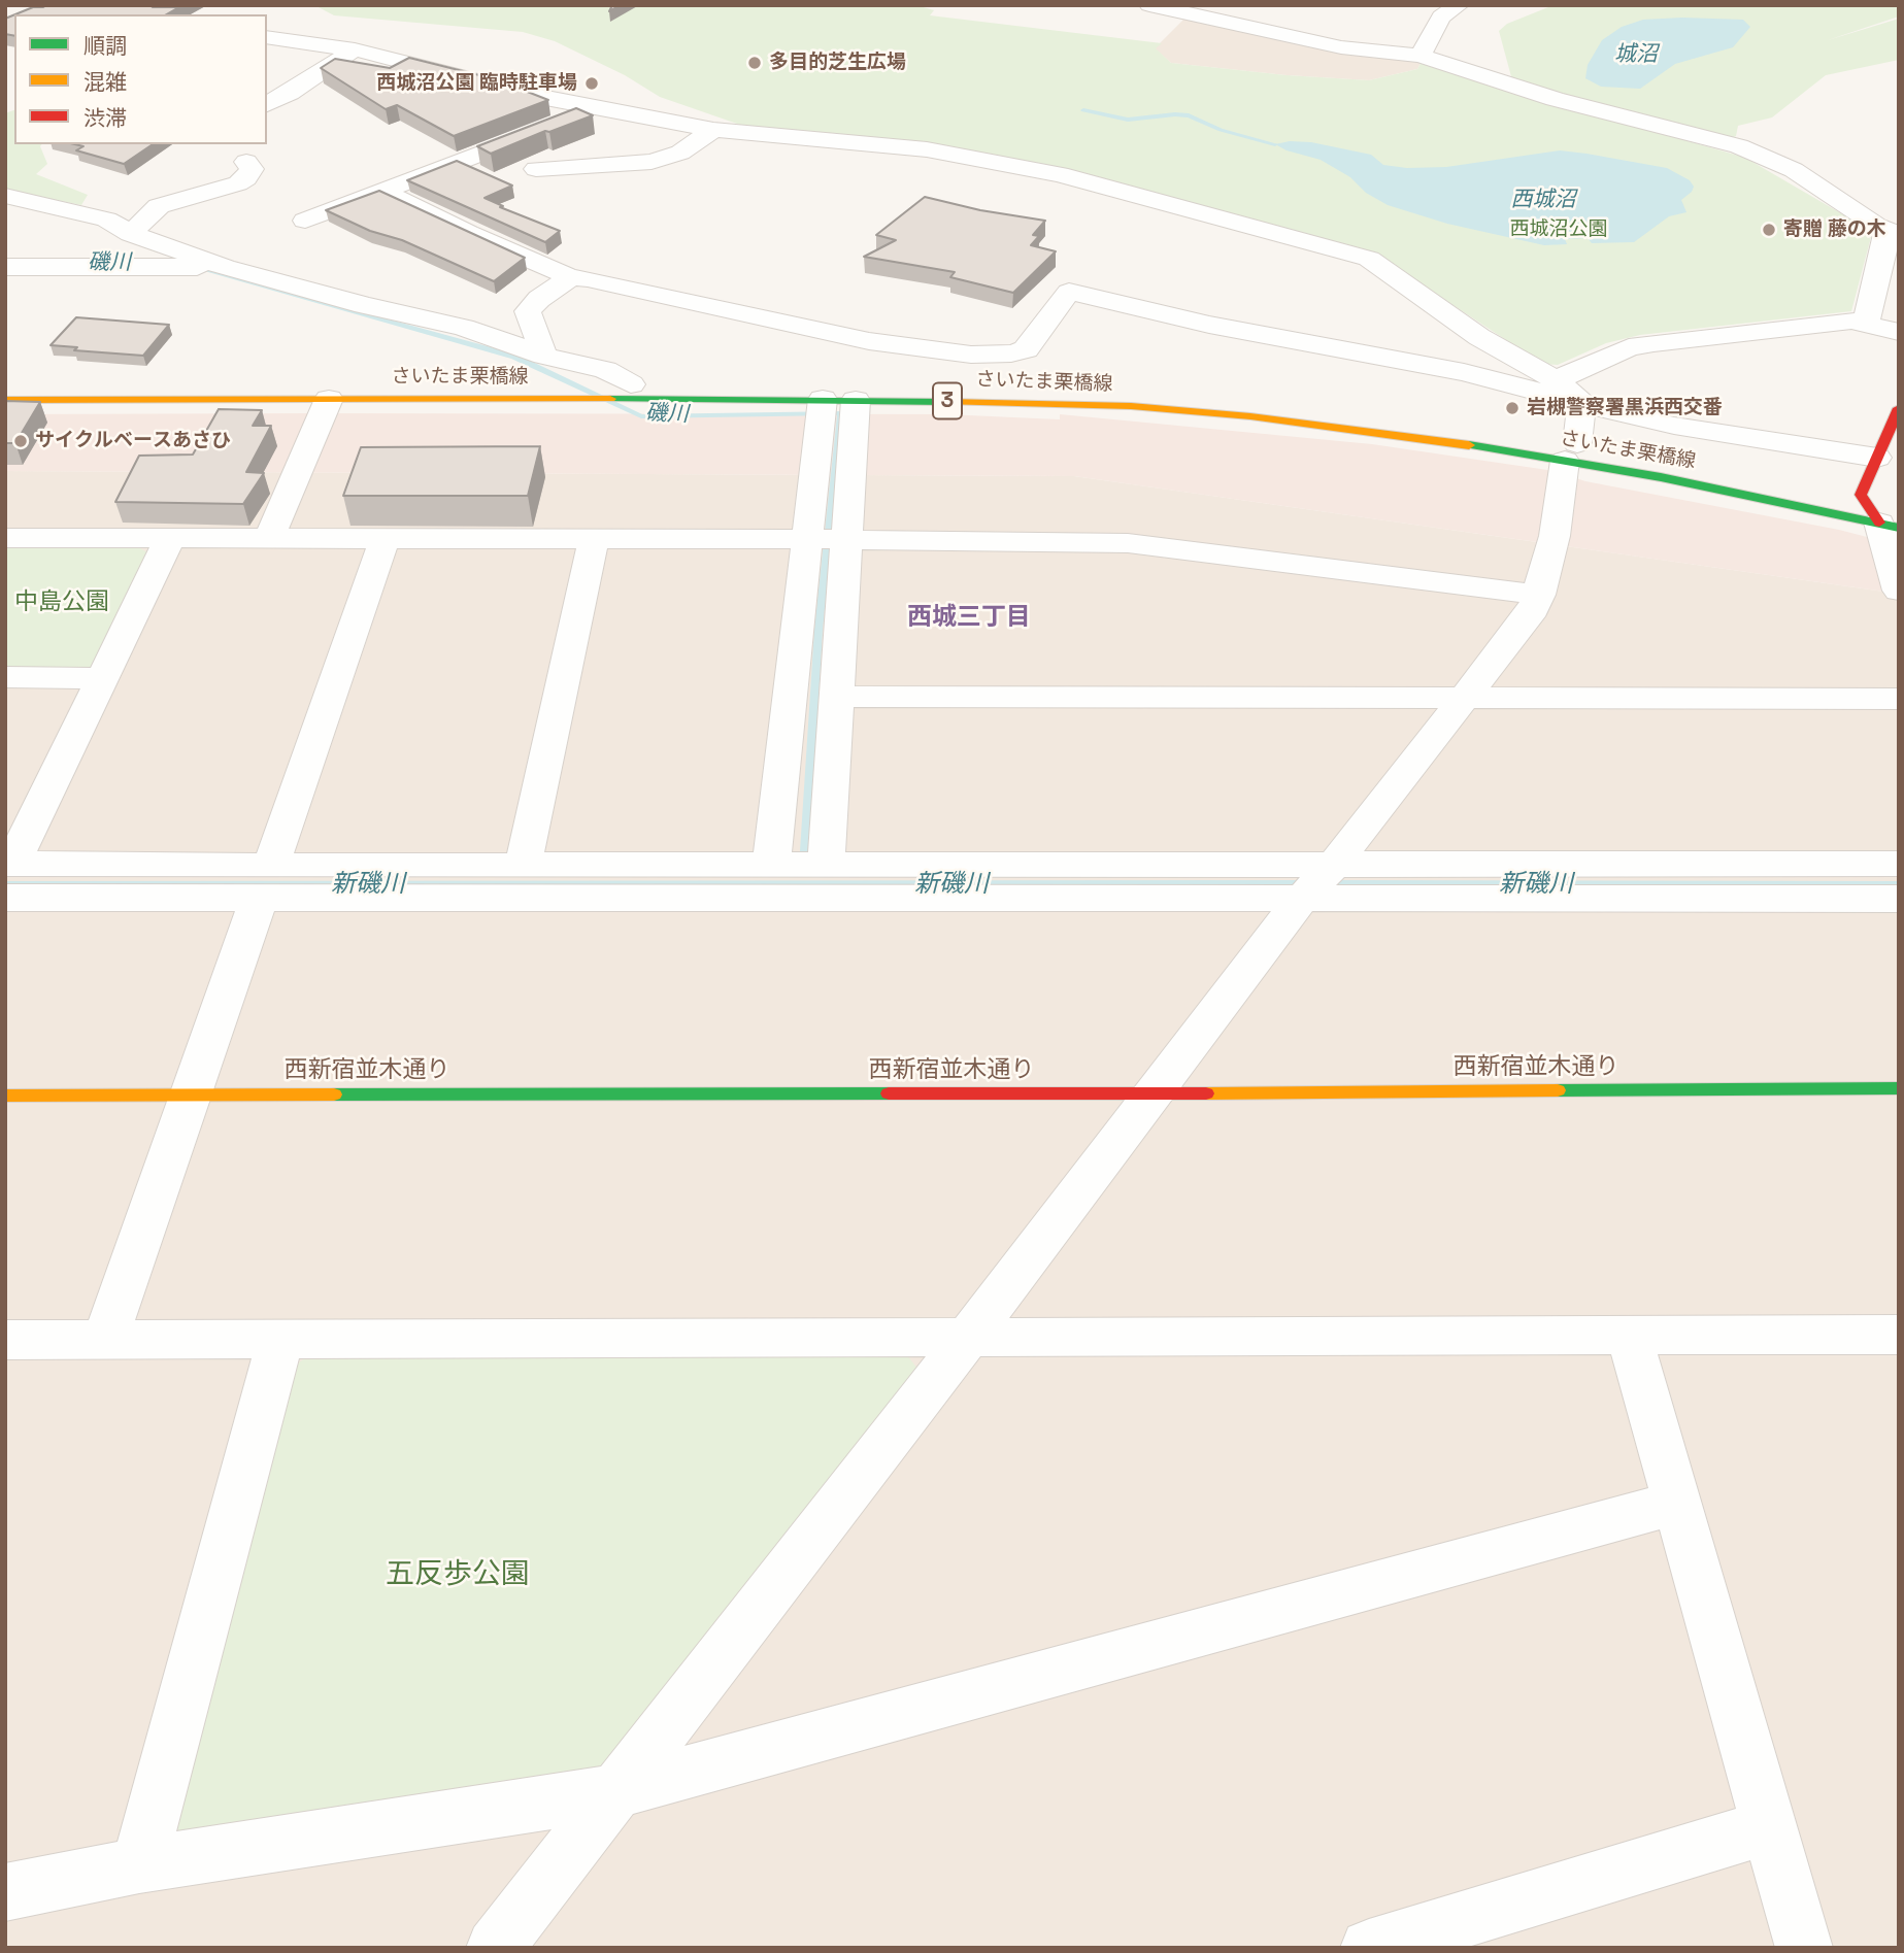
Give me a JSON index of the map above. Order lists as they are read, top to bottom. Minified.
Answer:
{"streets":{"main road":["さいたま栗橋線","3","西新宿並木通り"]},"districts":["西城三丁目"],"water":["城沼","西城沼","磯川","新磯川"],"parks":["西城沼公園","中島公園","五反歩公園"],"places":["多目的芝生広場","西城沼公園 臨時駐車場","寄贈 藤の木","岩槻警察署黒浜西交番","サイクルベースあさひ"],"legend":["順調","混雑","渋滞"]}
